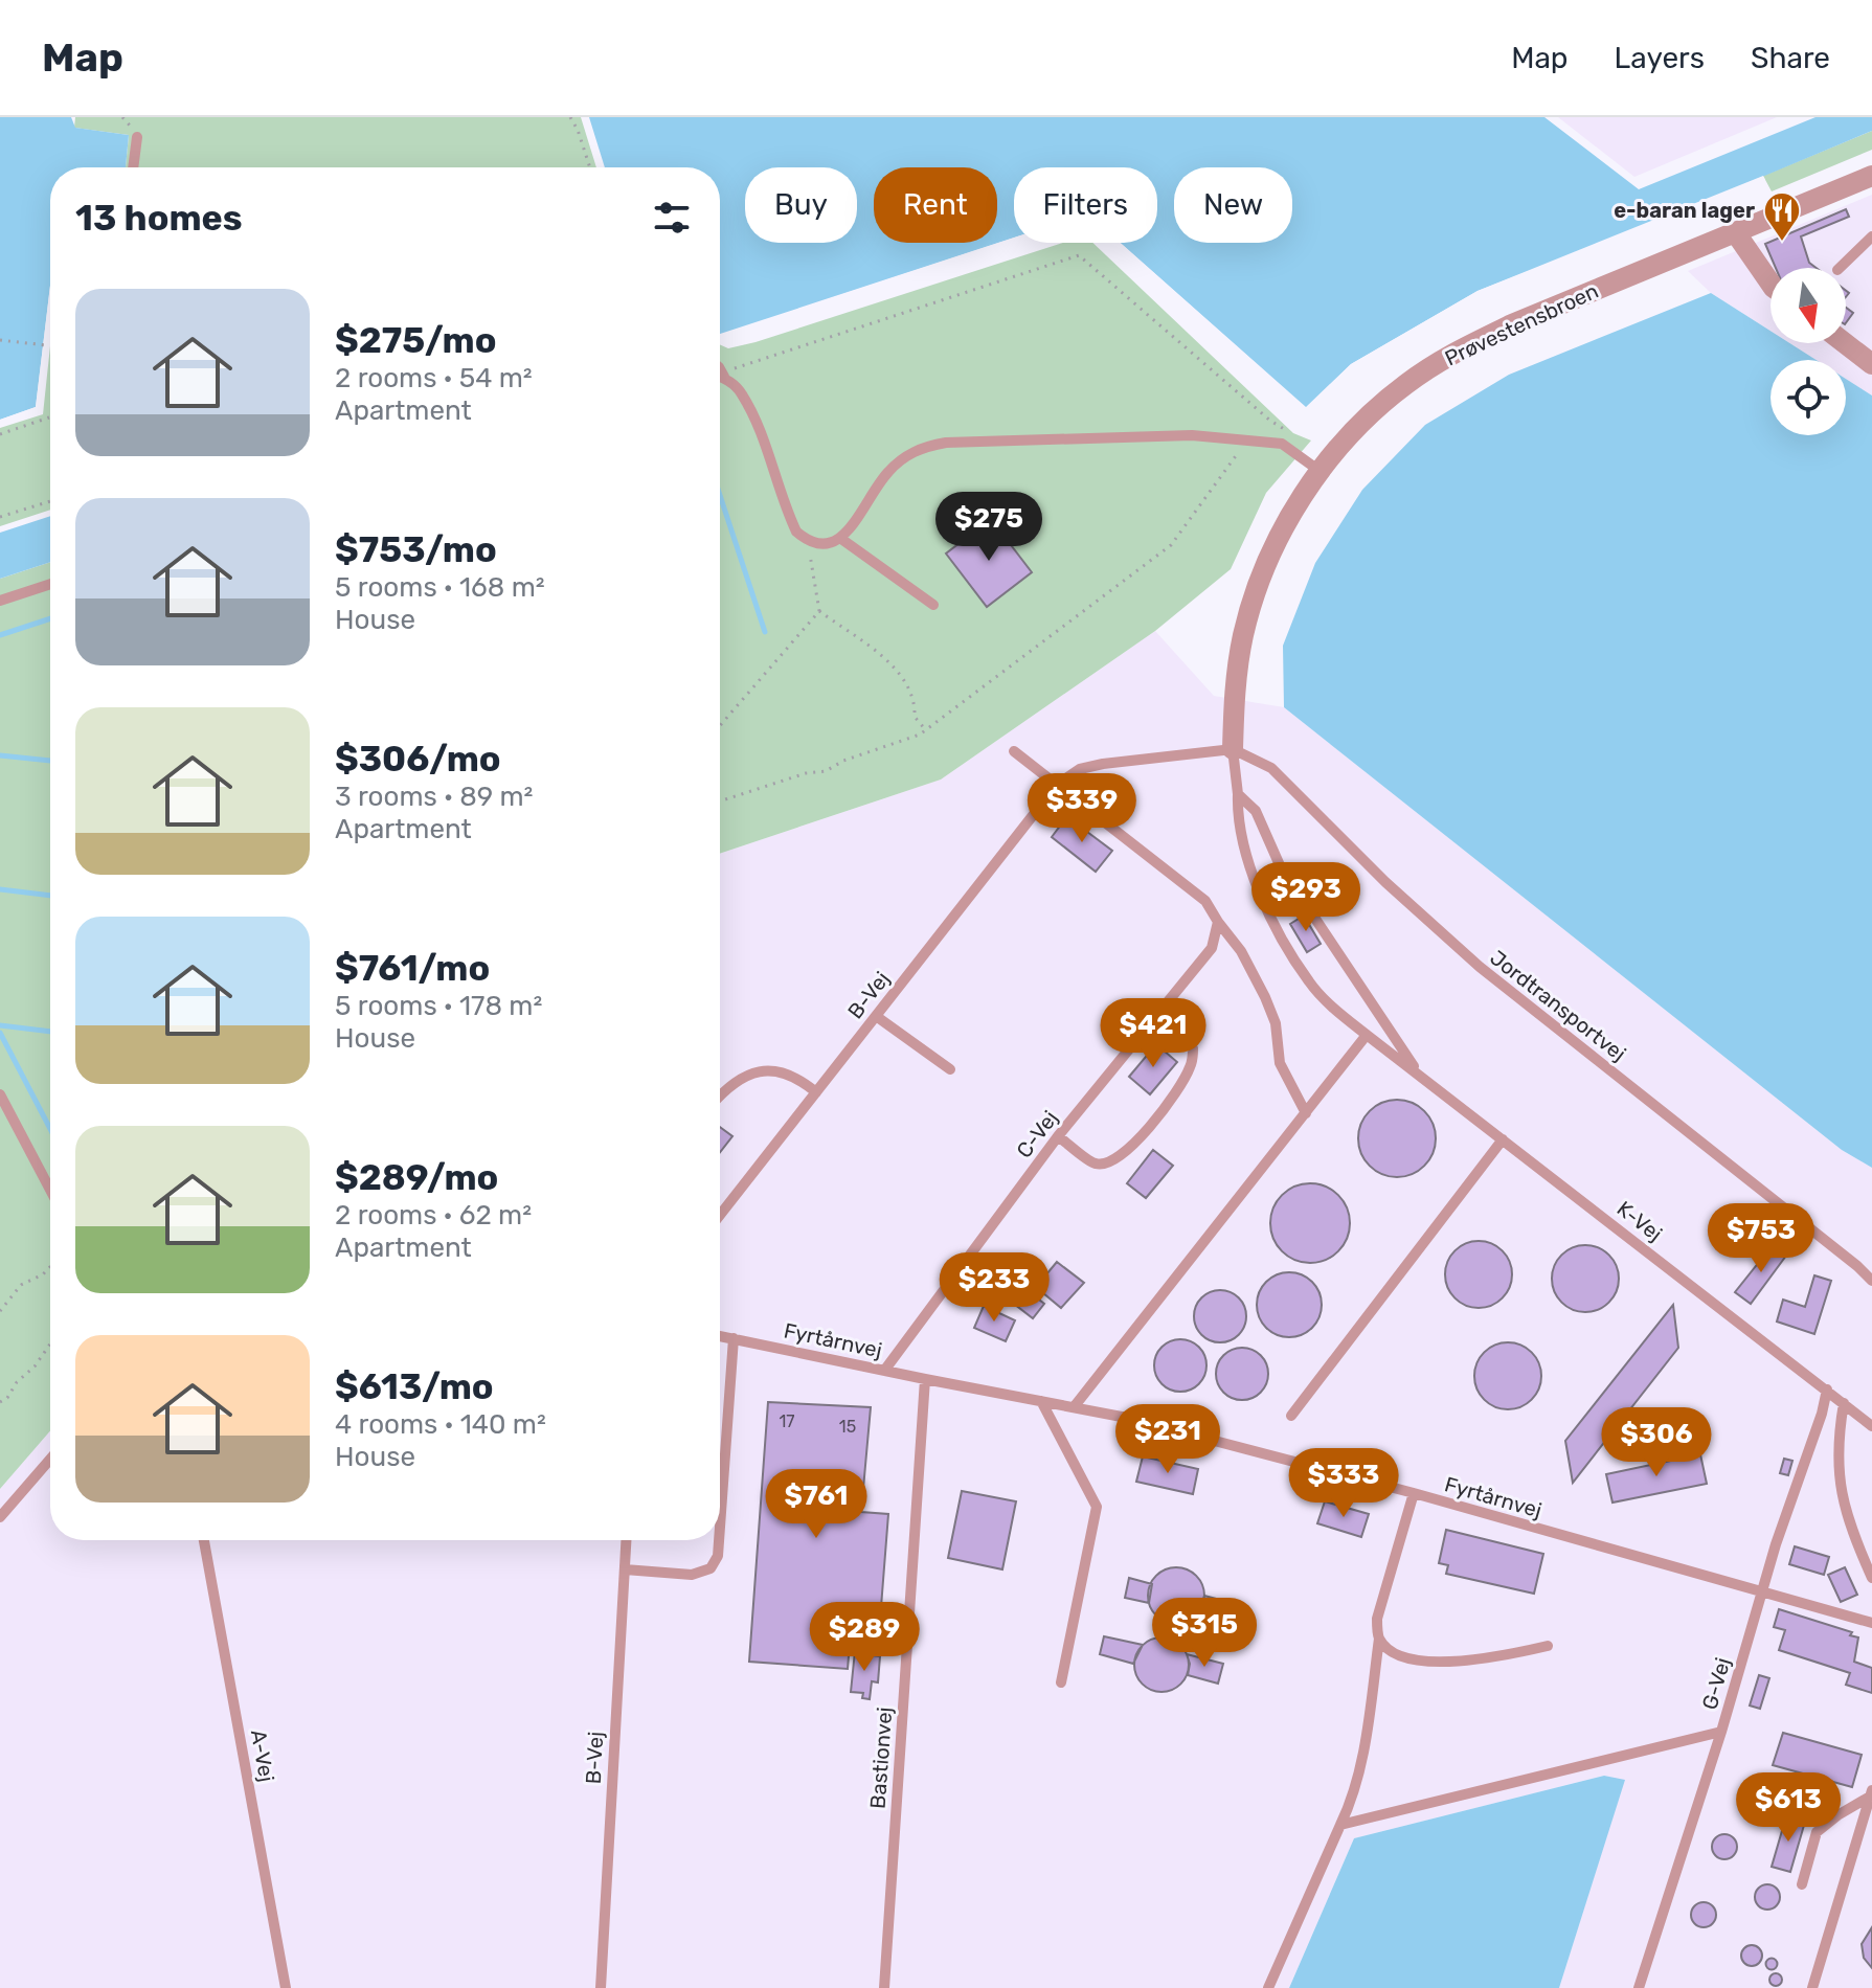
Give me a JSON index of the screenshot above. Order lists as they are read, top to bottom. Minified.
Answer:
{"streets":{"street":["Prøvestensbroen"],"lane":["B-Vej","Jordtransportvej","C-Vej","K-Vej","Fyrtårnvej","G-Vej","A-Vej","Bastionvej"]},"crossings":[["Prøvestensbroen","Jordtransportvej"],["Prøvestensbroen","K-Vej"],["Jordtransportvej","K-Vej"],["C-Vej","Fyrtårnvej"],["K-Vej","G-Vej"],["Fyrtårnvej","G-Vej"],["Fyrtårnvej","Bastionvej"]],"places":{"restaurant":["e-baran lager"]},"house_numbers":["17","15"],"north":"bottom","page":{"header":"Map","nav":["Map","Layers","Share"],"chip":["Buy","Rent","Filters","New"],"heading":"13 homes","list":[{"name":"$275/mo","note":"2 rooms · 54 m² · Apartment"},{"name":"$753/mo","note":"5 rooms · 168 m² · House"},{"name":"$306/mo","note":"3 rooms · 89 m² · Apartment"},{"name":"$761/mo","note":"5 rooms · 178 m² · House"},{"name":"$289/mo","note":"2 rooms · 62 m² · Apartment"},{"name":"$613/mo","note":"4 rooms · 140 m² · House"}],"price":["$275","$339","$293","$421","$753","$233","$231","$306","$333","$761","$315","$289","$613"]}}
